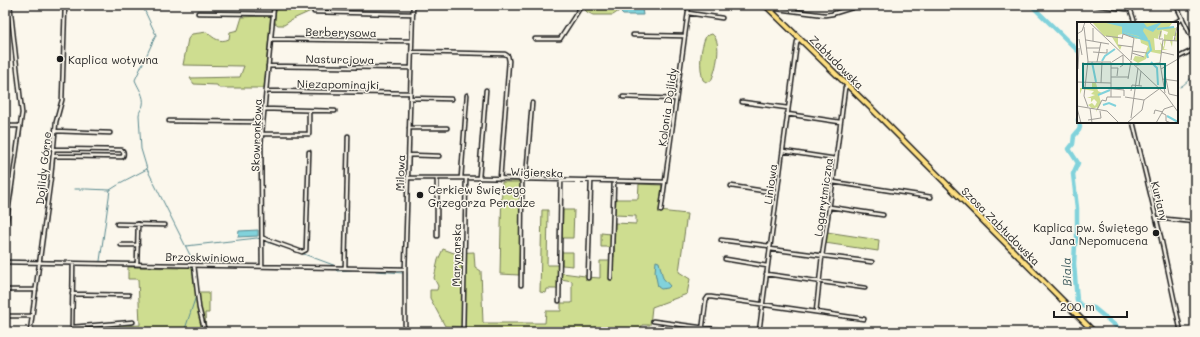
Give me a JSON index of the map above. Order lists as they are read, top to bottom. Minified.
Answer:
{"streets":{"highway":["Zabłudowska","Szosa Zabłudowska"],"street":["Berberysowa","Nasturcjowa","Niezapominajki","Kolonia Dojlidy","Skowronkowa","Dojlidy Górne","Wigierska","Milowa","Liniowa","Logarytmiczna","Kuriany","Marynarska","Brzoskwiniowa"]},"crossings":[["Berberysowa","Skowronkowa"],["Berberysowa","Milowa"],["Nasturcjowa","Skowronkowa"],["Nasturcjowa","Milowa"],["Zabłudowska","Liniowa"],["Zabłudowska","Logarytmiczna"],["Zabłudowska","Szosa Zabłudowska"],["Niezapominajki","Skowronkowa"],["Niezapominajki","Milowa"],["Kolonia Dojlidy","Wigierska"],["Skowronkowa","Brzoskwiniowa"],["Dojlidy Górne","Brzoskwiniowa"],["Wigierska","Milowa"],["Wigierska","Marynarska"],["Milowa","Brzoskwiniowa"]],"water":["Biala"],"places":["Kaplica wotywna","Cerkiew Świętego Grzegorza Peradze","Kaplica pw. Świętego Jana Nepomucena"],"scale_bar":"200 m"}
